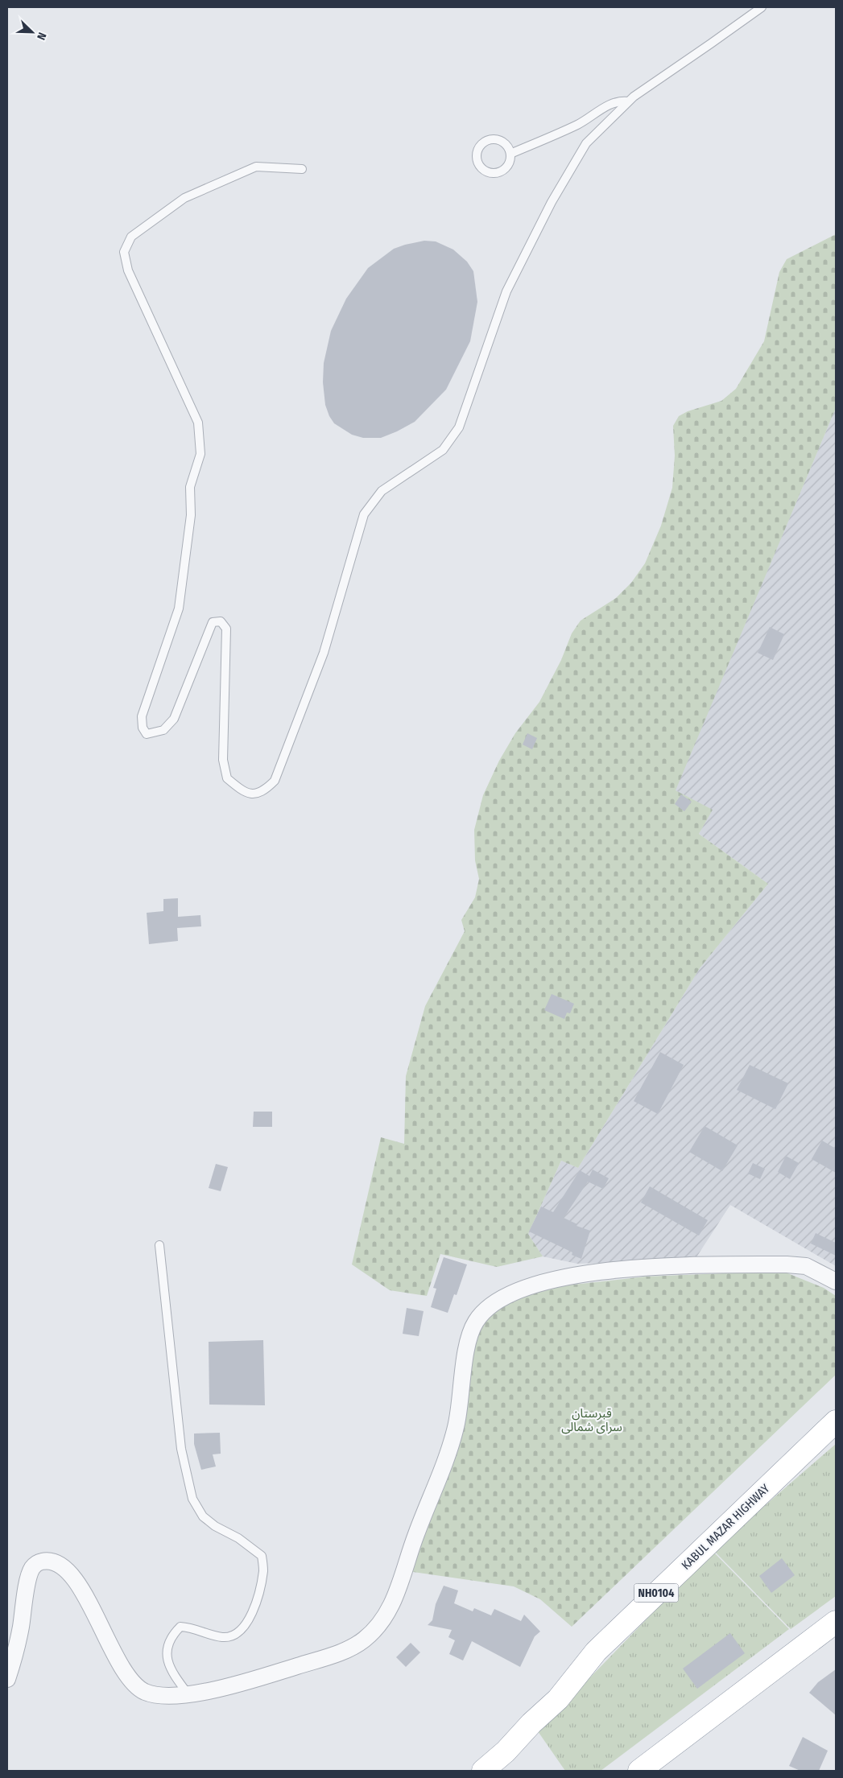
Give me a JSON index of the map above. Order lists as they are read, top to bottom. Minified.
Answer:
{"streets":{"highway":["KABUL MAZAR HIGHWAY","NH0104"]},"parks":["قبرستان سرای شمالی"],"north":"bottom right"}
